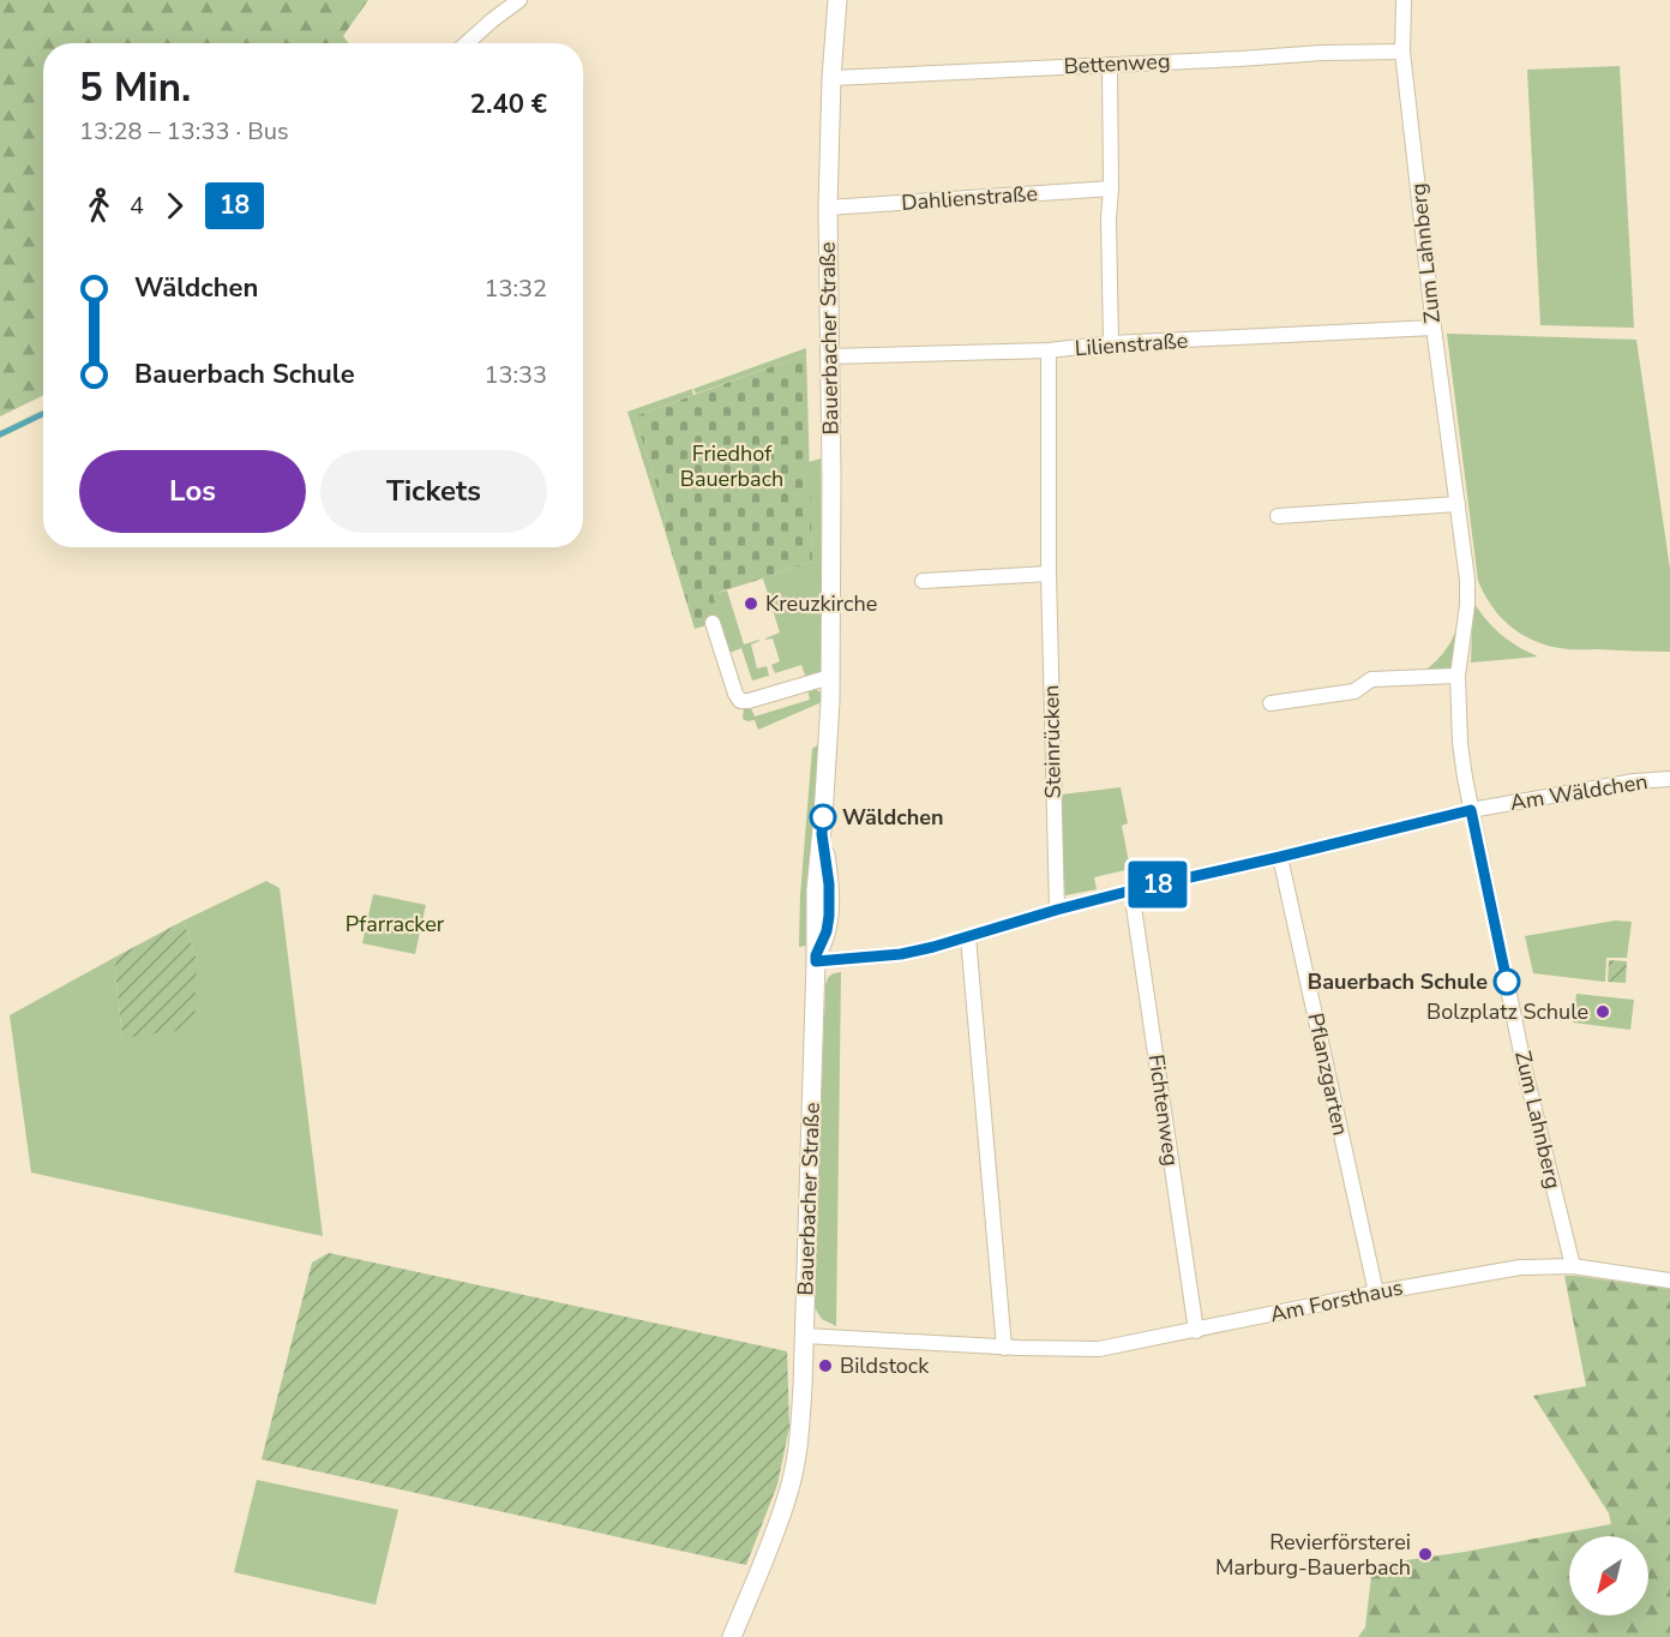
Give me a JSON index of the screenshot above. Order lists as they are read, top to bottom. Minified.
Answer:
{"streets":{"street":["Bettenweg","Dahlienstraße","Zum Lahnberg","Bauerbacher Straße","Lilienstraße","Steinrücken","Am Wäldchen","Pflanzgarten","Fichtenweg","Am Forsthaus"]},"crossings":[["Bettenweg","Zum Lahnberg"],["Bettenweg","Bauerbacher Straße"],["Dahlienstraße","Bauerbacher Straße"],["Zum Lahnberg","Lilienstraße"],["Zum Lahnberg","Am Wäldchen"],["Zum Lahnberg","Am Forsthaus"],["Bauerbacher Straße","Lilienstraße"],["Bauerbacher Straße","Am Wäldchen"],["Bauerbacher Straße","Am Forsthaus"],["Lilienstraße","Steinrücken"],["Steinrücken","Am Wäldchen"],["Am Wäldchen","Pflanzgarten"],["Am Wäldchen","Fichtenweg"],["Pflanzgarten","Am Forsthaus"],["Fichtenweg","Am Forsthaus"]],"parks":["Friedhof Bauerbach","Pfarracker"],"places":["Kreuzkirche","Wäldchen","Bauerbach Schule","Bolzplatz Schule","Bildstock","Revierförsterei Marburg-Bauerbach"],"lines":["bus line 18"],"north":"bottom left","page":{"on_map":"18","heading":["5 Min.","13:28 – 13:33 · Bus","2.40 €"],"legs":["4","18"],"list":[{"name":"Wäldchen","value":"13:32"},{"name":"Bauerbach Schule","value":"13:33"}],"buttons":["Los","Tickets"]}}
